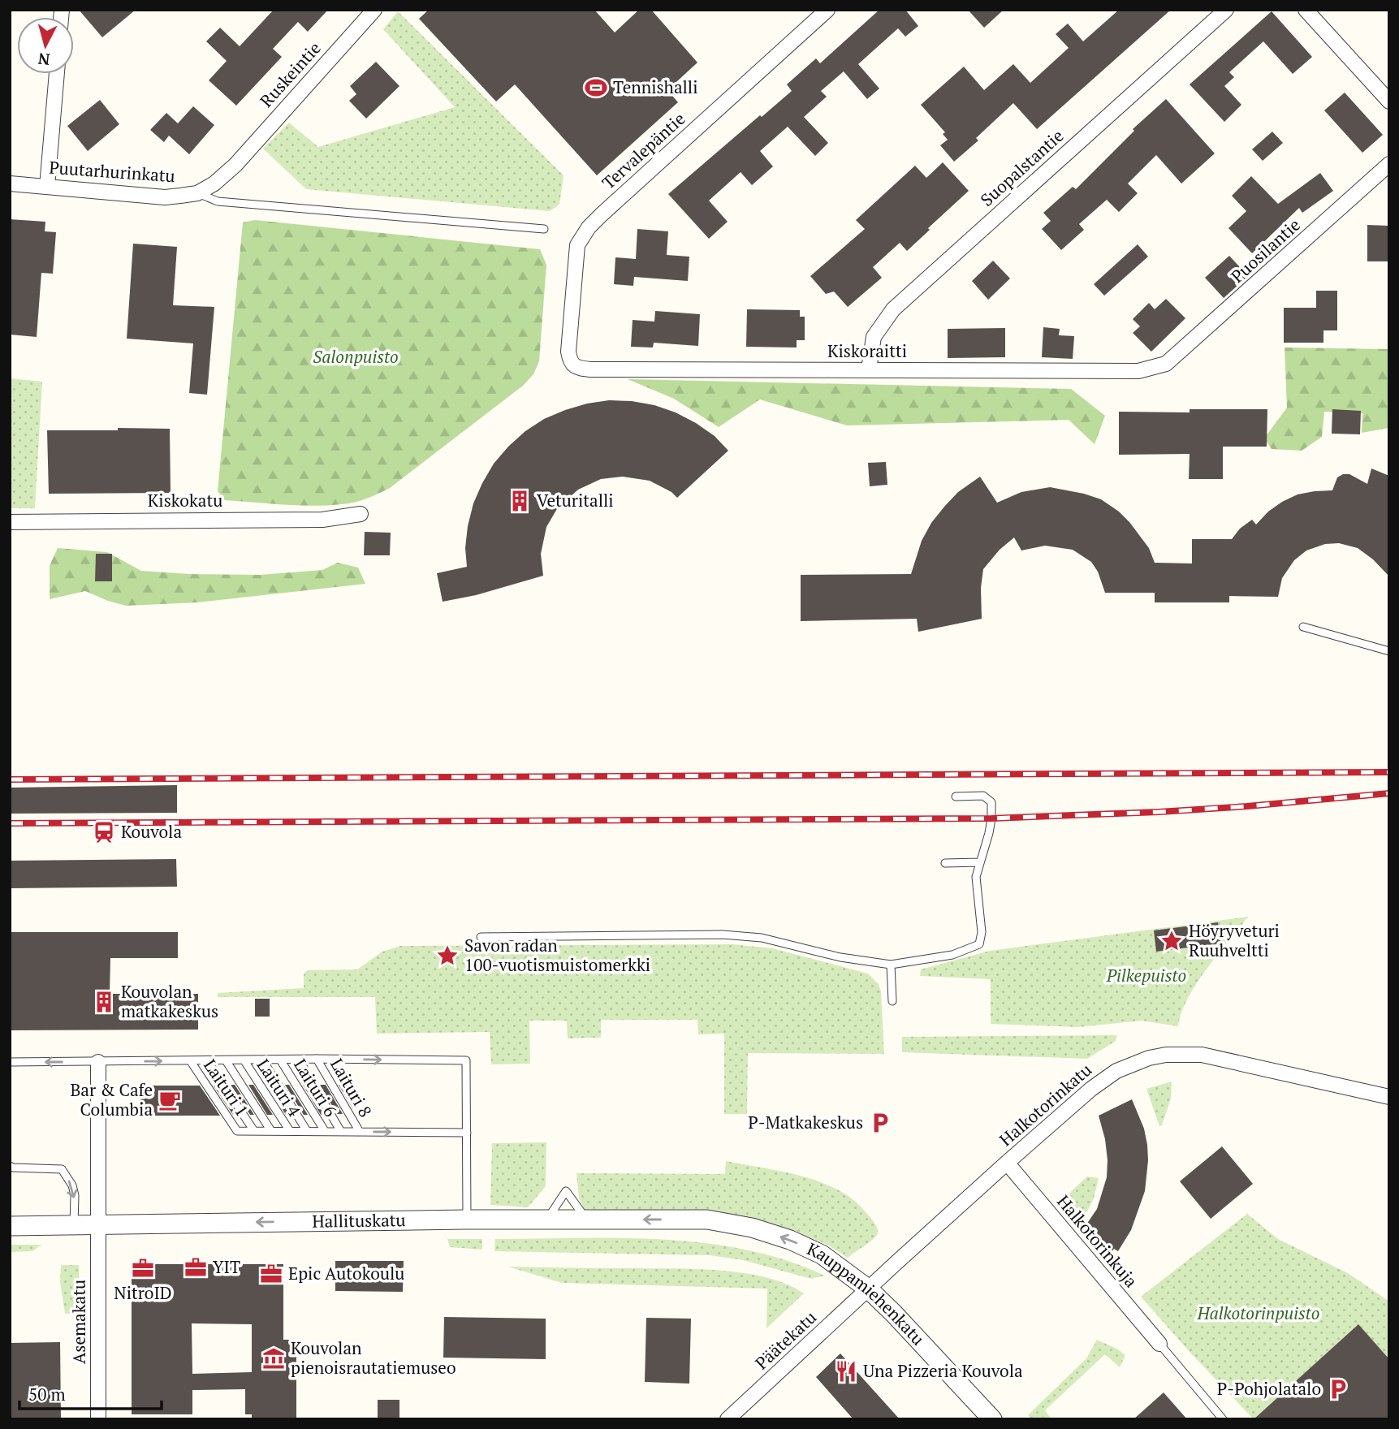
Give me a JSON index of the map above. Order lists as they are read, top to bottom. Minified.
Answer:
{"streets":{"street":["Ruskeintie","Tervalepäntie","Suopalstantie","Puutarhurinkatu","Puosilantie","Kiskoraitti","Kiskokatu","Halkotorinkatu","Hallituskatu","Halkotorinkuja","Kauppamiehenkatu","Asemakatu","Päätekatu"],"lane":["Laituri 1","Laituri 4","Laituri 6","Laituri 8"]},"crossings":[["Ruskeintie","Puutarhurinkatu"],["Tervalepäntie","Kiskoraitti"],["Suopalstantie","Kiskoraitti"],["Puosilantie","Kiskoraitti"],["Halkotorinkatu","Halkotorinkuja"],["Halkotorinkatu","Kauppamiehenkatu"],["Halkotorinkatu","Päätekatu"],["Hallituskatu","Kauppamiehenkatu"],["Hallituskatu","Asemakatu"],["Kauppamiehenkatu","Päätekatu"]],"one_way":["Hallituskatu","Kauppamiehenkatu"],"parks":["Salonpuisto","Pilkepuisto","Halkotorinpuisto"],"places":{"sports":["Tennishalli"],"building":["Veturitalli","Kouvolan matkakeskus"],"station":["Kouvola"],"place":["Höyryveturi Ruuhveltti","Savon radan 100-vuotismuistomerkki"],"cafe":["Bar & Cafe Columbia"],"parking":["P-Matkakeskus","P-Pohjolatalo"],"office":["YIT","NitroID","Epic Autokoulu"],"museum":["Kouvolan pienoisrautatiemuseo"],"restaurant":["Una Pizzeria Kouvola"]},"scale_bar":"50 m","north":"bottom"}
